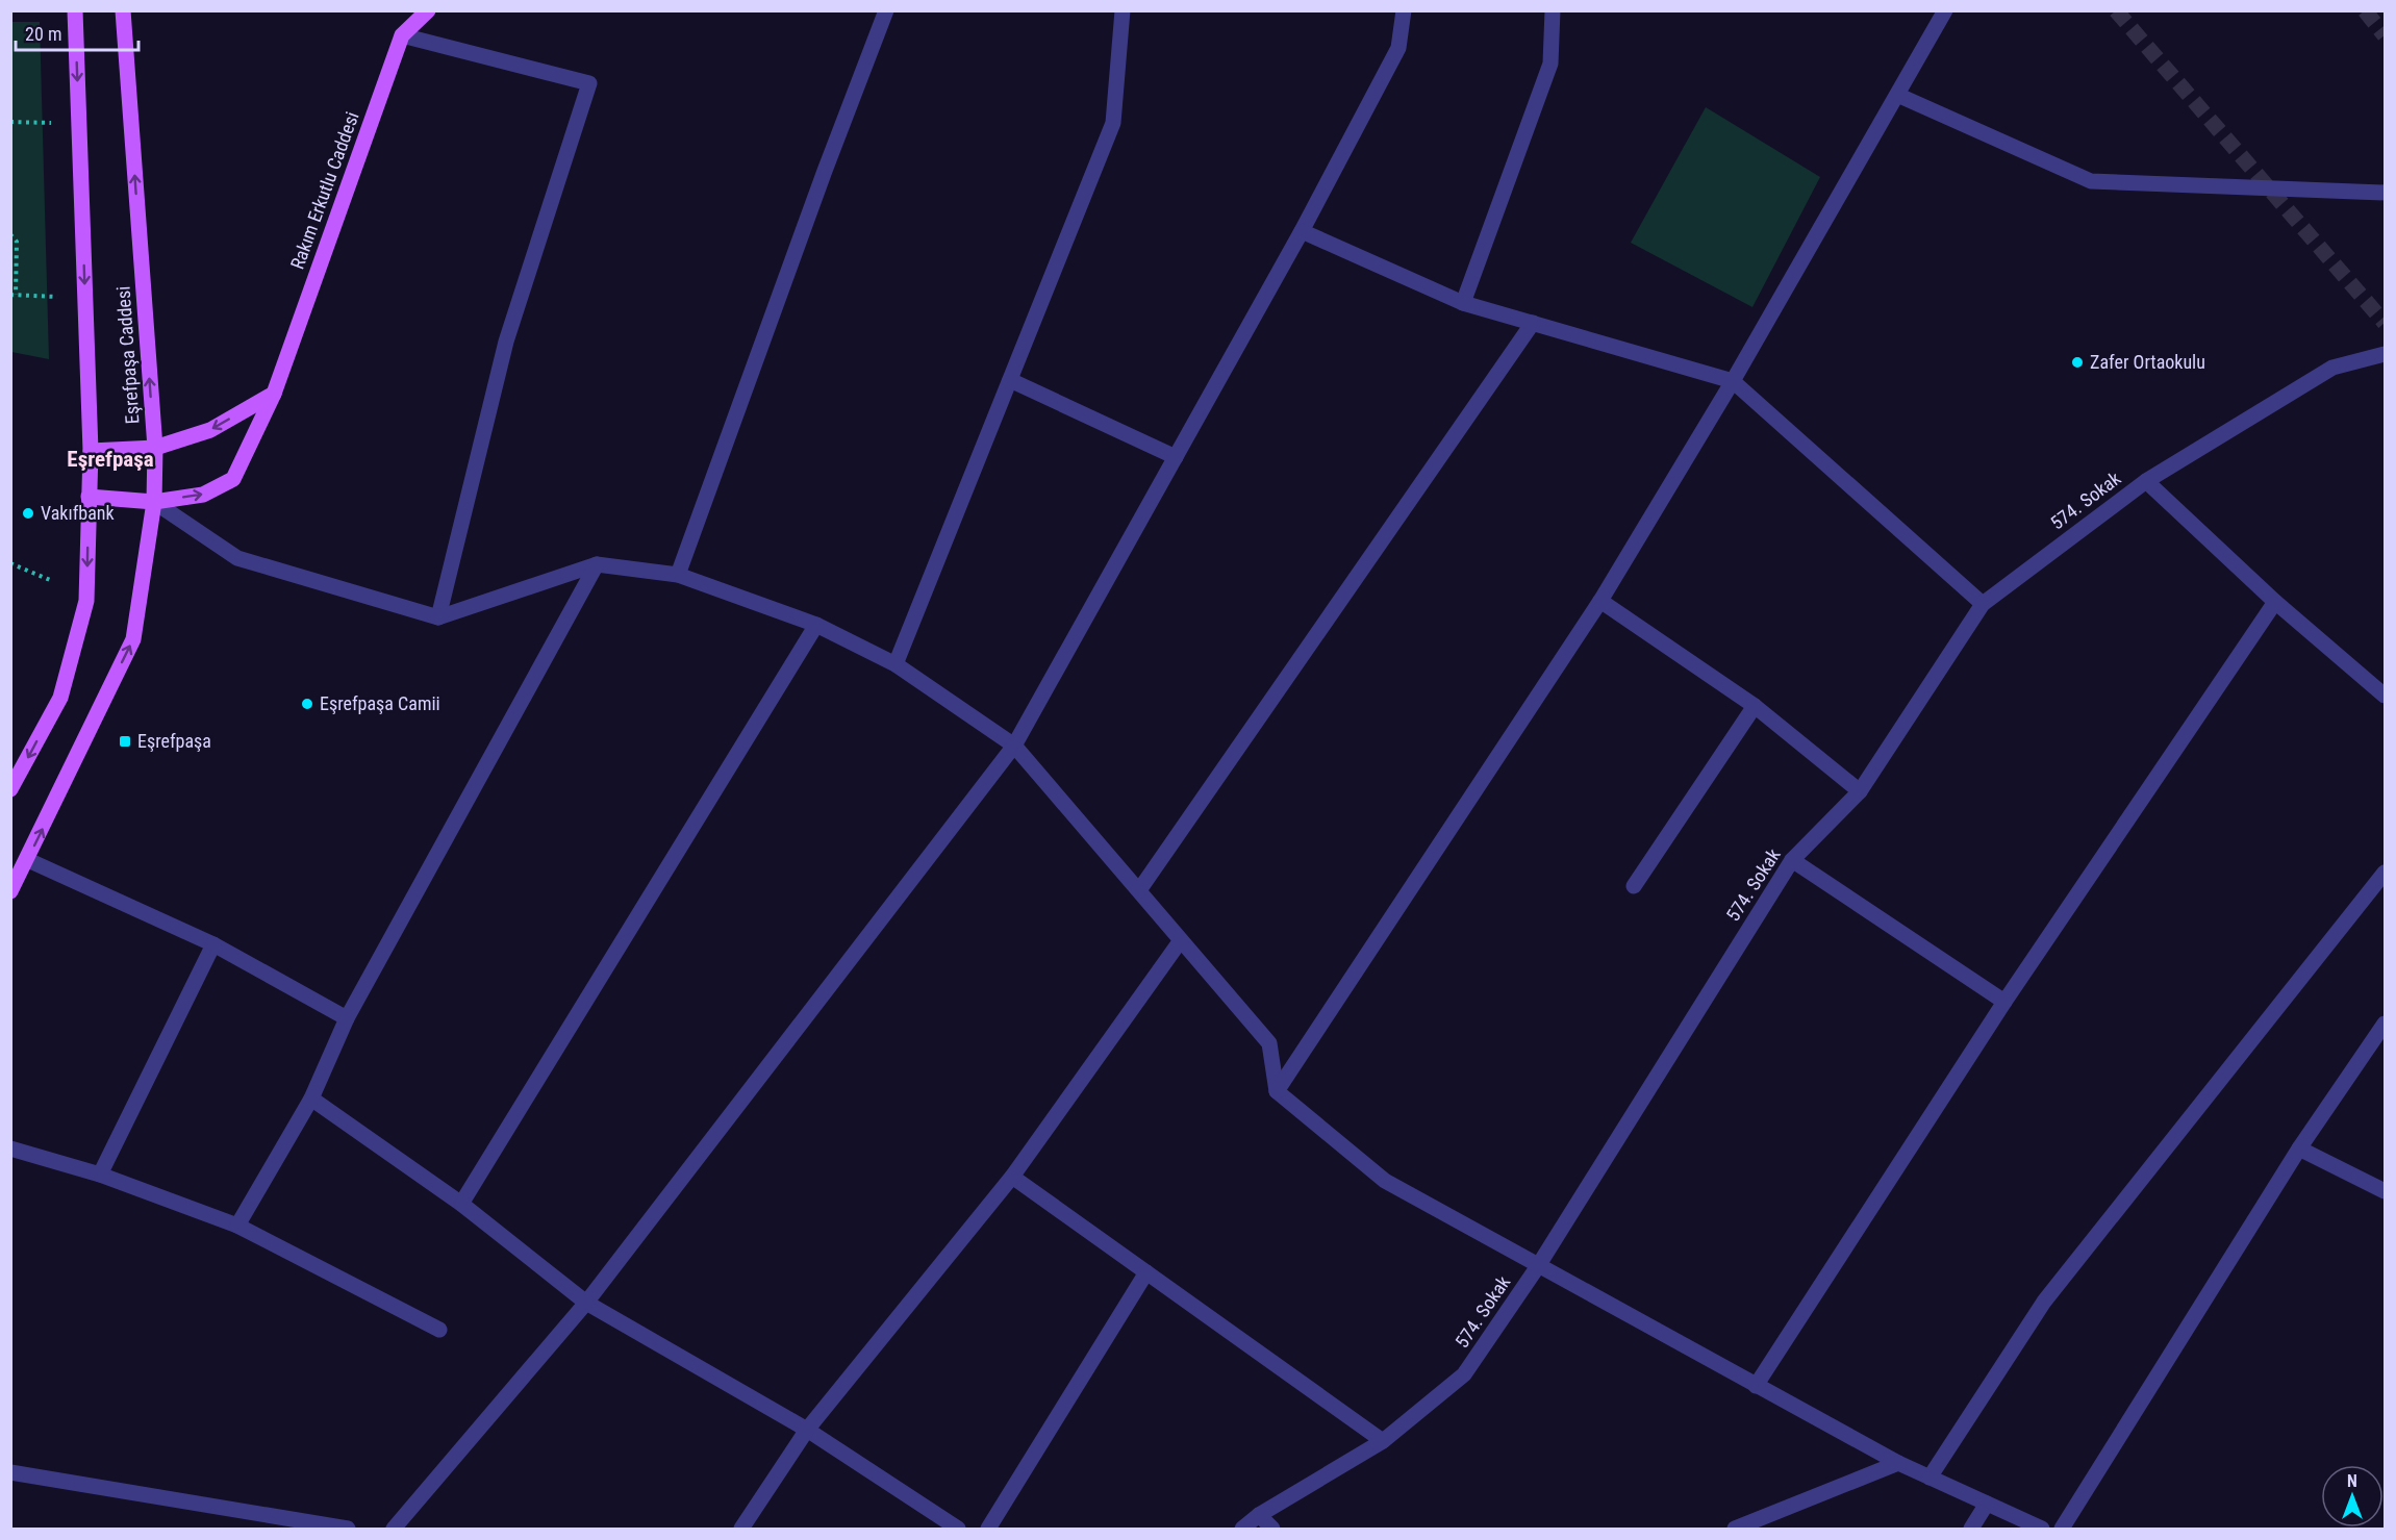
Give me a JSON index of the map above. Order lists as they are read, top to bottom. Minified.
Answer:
{"streets":{"main road":["Rakım Erkutlu Caddesi","Eşrefpaşa Caddesi"],"street":["574. Sokak"]},"crossings":[["Rakım Erkutlu Caddesi","Eşrefpaşa Caddesi"]],"districts":["Eşrefpaşa"],"places":{"other":["Zafer Ortaokulu","Vakıfbank","Eşrefpaşa Camii"],"transit":["Eşrefpaşa"]},"scale_bar":"20 m","north":"top"}
